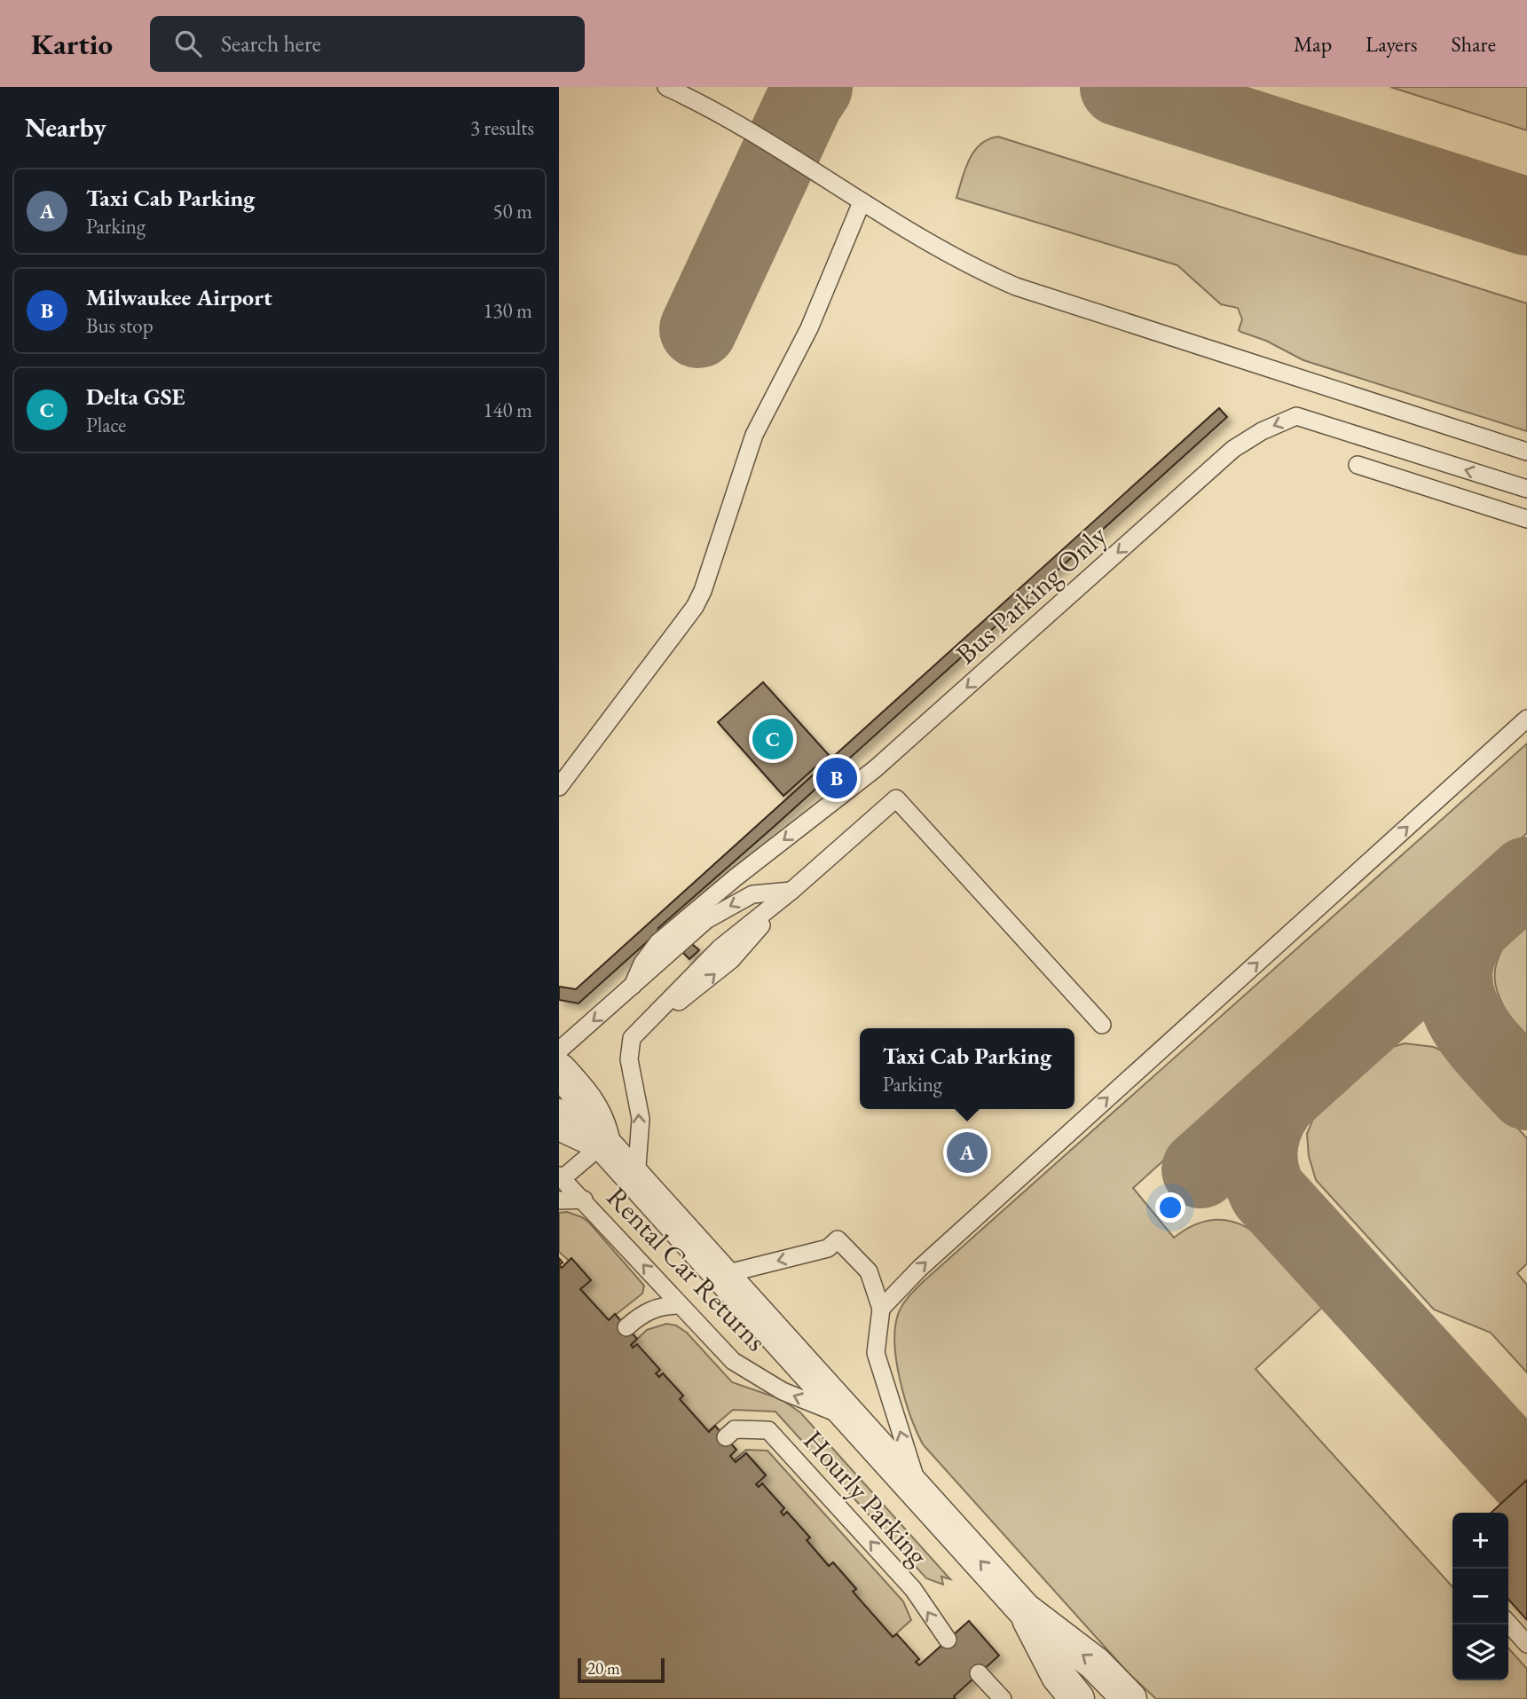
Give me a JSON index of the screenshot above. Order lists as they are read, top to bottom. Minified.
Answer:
{"streets":{"lane":["Bus Parking Only","Rental Car Returns","Hourly Parking"]},"one_way":["Bus Parking Only","Rental Car Returns","Hourly Parking"],"scale_bar":"20 m","page":{"header":"Kartio","search":"Search here","nav":["Map","Layers","Share"],"heading":["Nearby","3 results"],"list":[{"mark":"A","name":"Taxi Cab Parking","note":"Parking","value":"50 m"},{"mark":"B","name":"Milwaukee Airport","note":"Bus stop","value":"130 m"},{"mark":"C","name":"Delta GSE","note":"Place","value":"140 m"}],"pins":["C","B","A"],"popup":["Taxi Cab Parking","Parking"],"map_buttons":["+","−"],"scale":"20 m"}}
